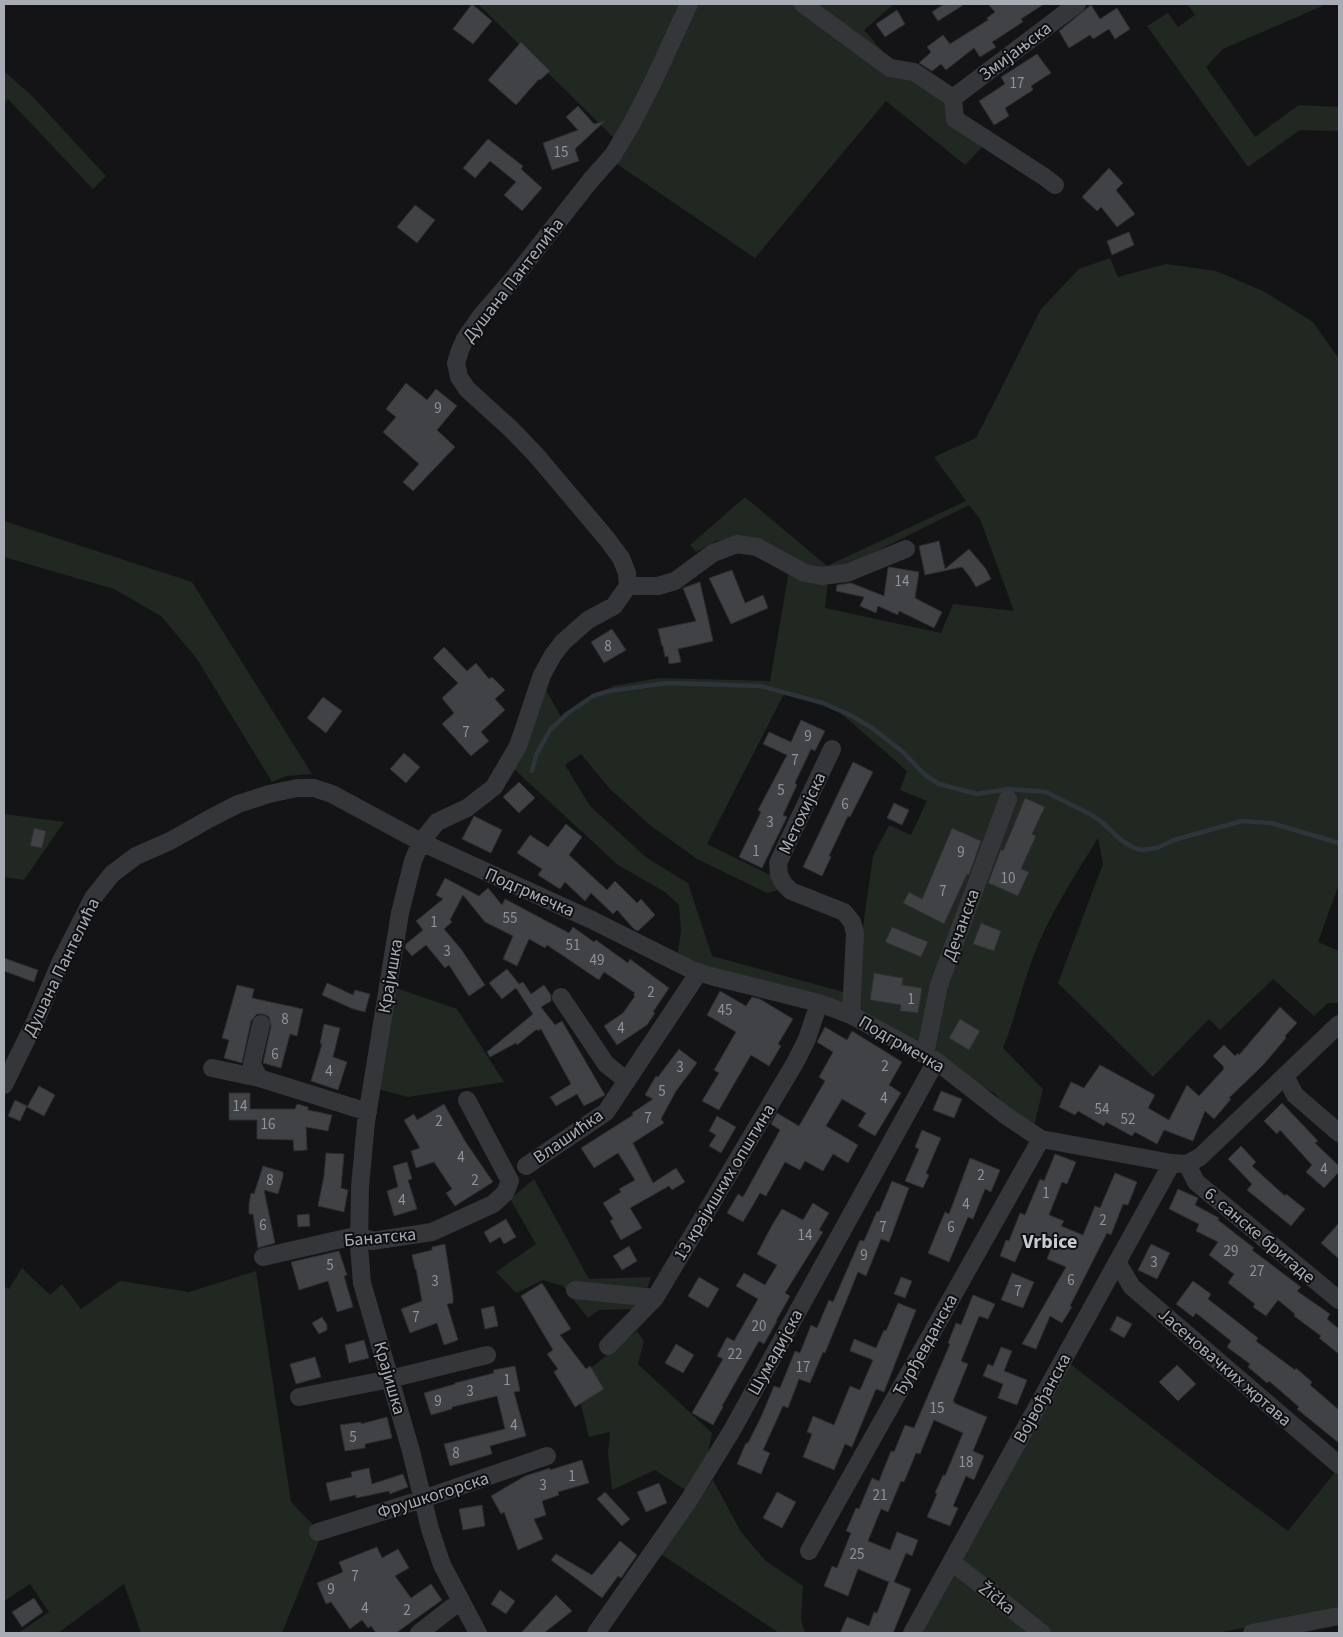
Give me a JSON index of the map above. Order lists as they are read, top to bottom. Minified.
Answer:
{"streets":{"street":["Змијањска","Душана Пантелића","Метохијска","Подгрмечка","Дечанска","Крајишка","Влашићка","13 крајишких општина","6. санске бригаде","Банатска","Ђурђевданска","Шумадијска","Јасеновачких жртава","Војвођанска","Фрушкогорска","Žička"]},"crossings":[["Душана Пантелића","Подгрмечка"],["Душана Пантелића","Крајишка"],["Метохијска","Подгрмечка"],["Подгрмечка","Дечанска"],["Подгрмечка","Крајишка"],["Подгрмечка","Влашићка"],["Подгрмечка","13 крајишких општина"],["Подгрмечка","6. санске бригаде"],["Подгрмечка","Ђурђевданска"],["Подгрмечка","Шумадијска"],["Подгрмечка","Војвођанска"],["Дечанска","Шумадијска"],["Крајишка","Банатска"],["Крајишка","Фрушкогорска"],["6. санске бригаде","Војвођанска"],["Јасеновачких жртава","Војвођанска"],["Војвођанска","Žička"]],"districts":["Vrbice"],"house_numbers":["17","15","9","14","8","7","9","7","5","6","3","1","9","10","7","55","1","51","3","49","2","1","45","8","4","6","2","3","4","5","4","14","54","7","52","2","16","4","4","2","8","2","1","4","4","2","6","7","6","14","29","9","3","5","27","6","3","7","7","20","22","17","1","3","9","15","4","5","8","18","1","3","21","25","7","9","4","2"]}
